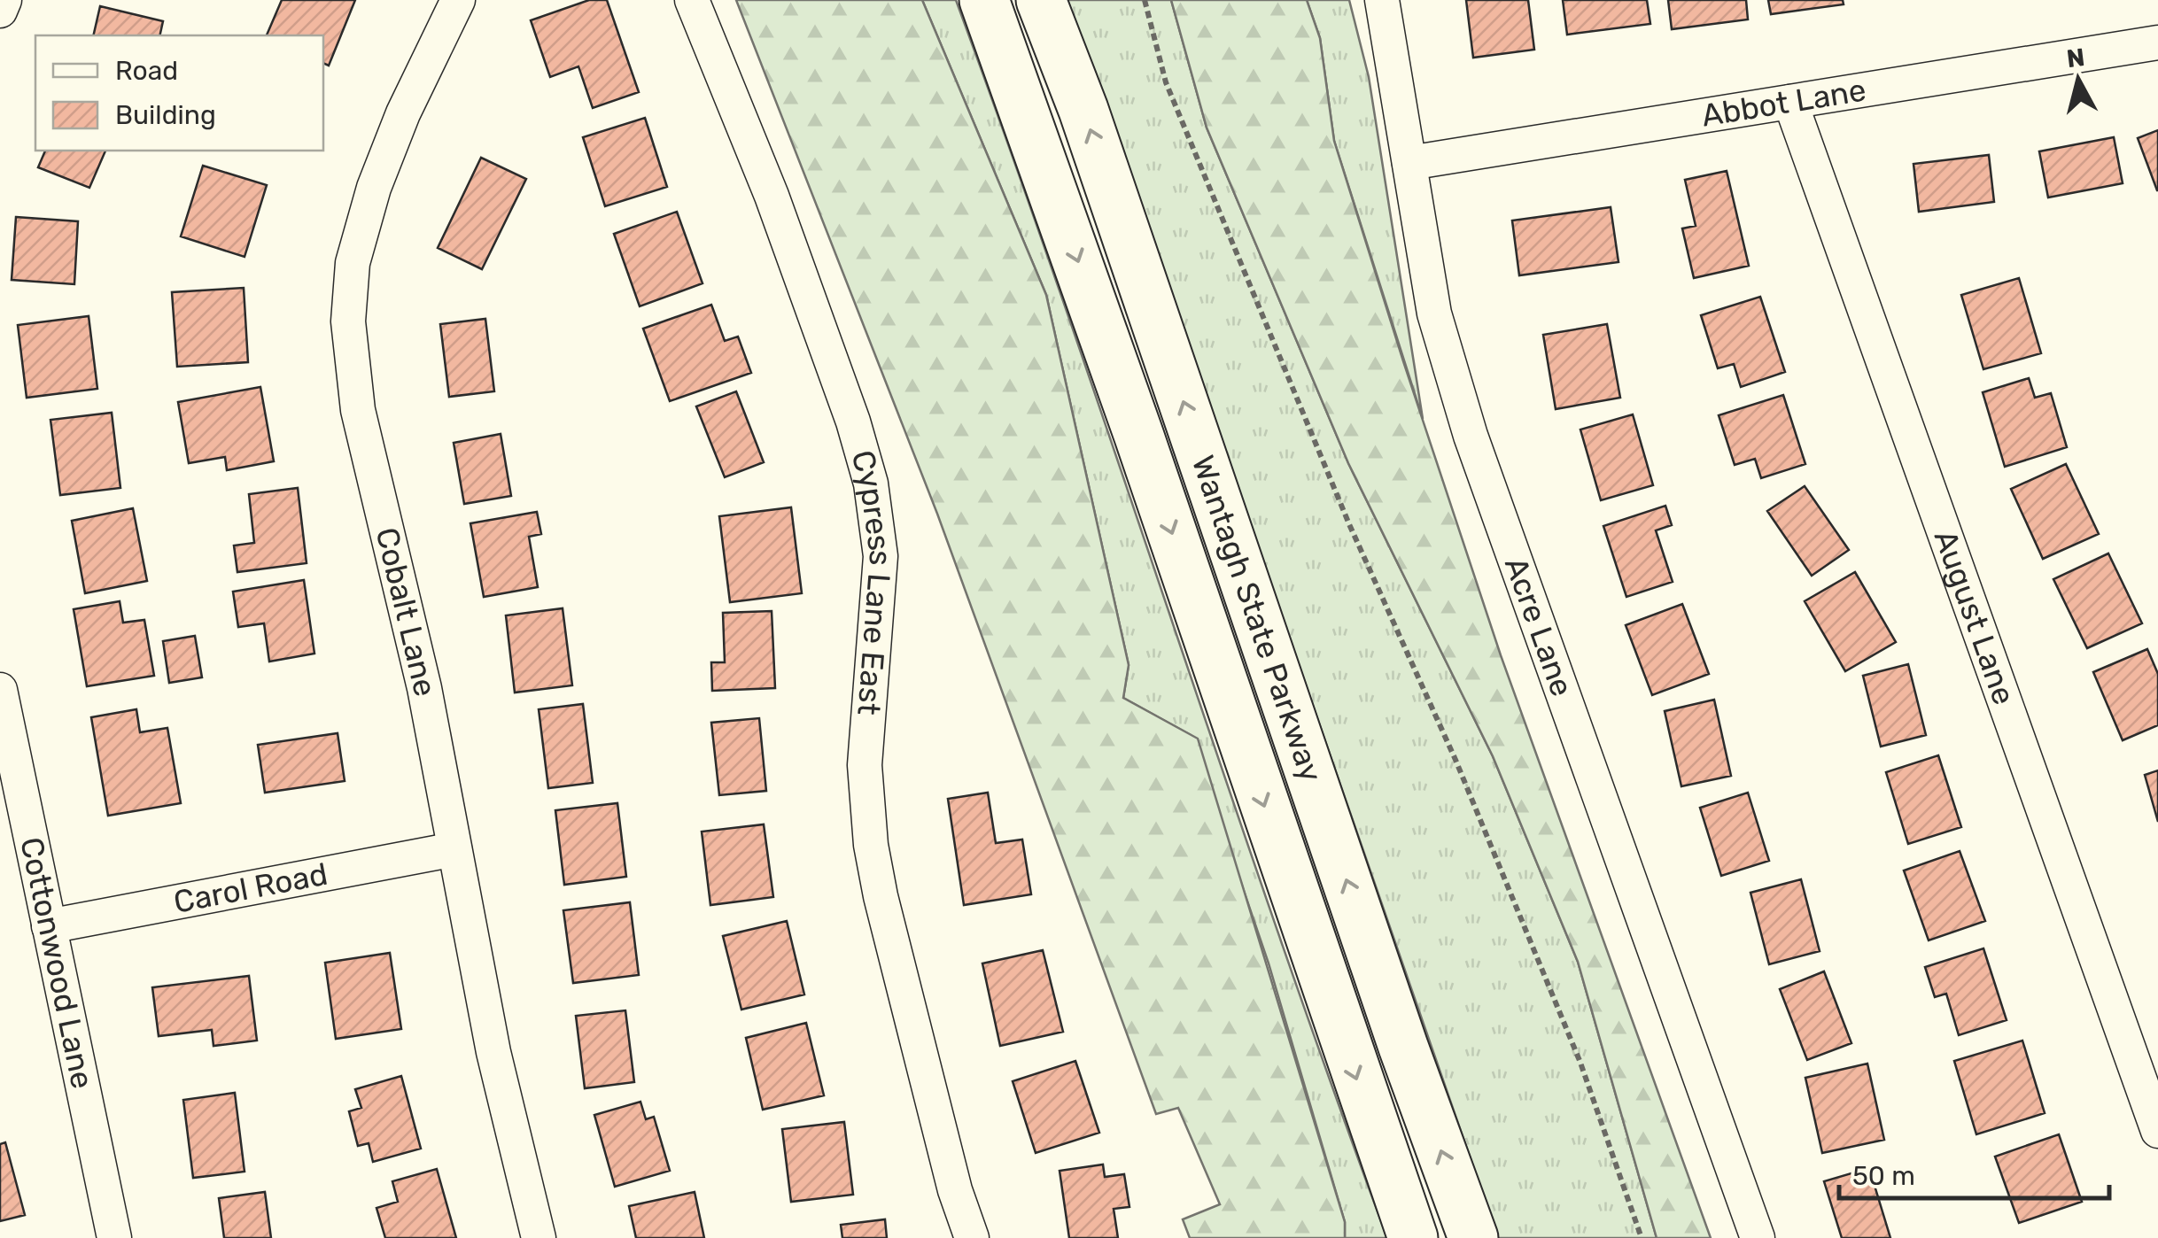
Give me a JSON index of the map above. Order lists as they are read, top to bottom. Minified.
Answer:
{"streets":{"highway":["Wantagh State Parkway"],"street":["Abbot Lane","Cypress Lane East","Cobalt Lane","August Lane","Acre Lane","Carol Road","Cottonwood Lane"]},"crossings":[["Abbot Lane","August Lane"],["Abbot Lane","Acre Lane"],["Cobalt Lane","Carol Road"],["Carol Road","Cottonwood Lane"]],"legend":["Road","Building"],"scale_bar":"50 m","north":"top"}
